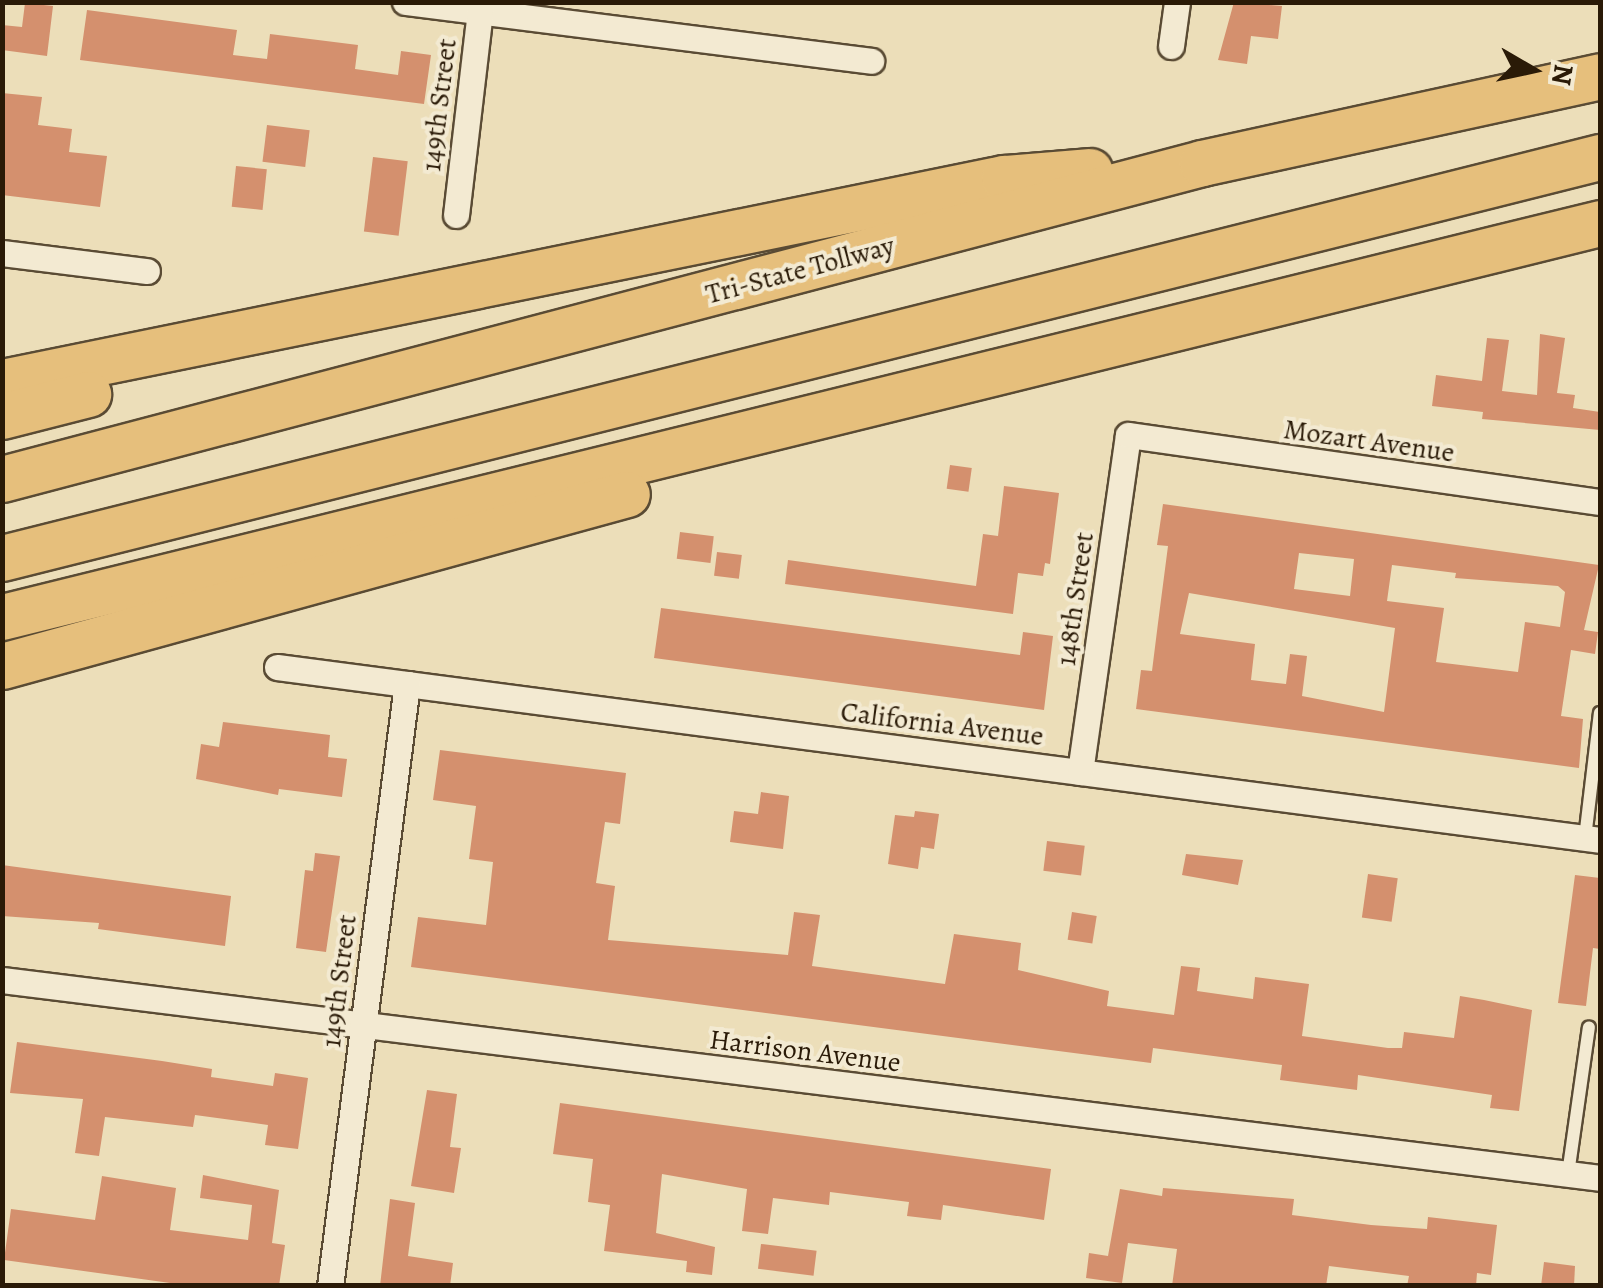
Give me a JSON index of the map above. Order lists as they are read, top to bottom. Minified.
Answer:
{"streets":{"highway":["Tri-State Tollway"],"street":["149th Street","Mozart Avenue","148th Street","California Avenue","Harrison Avenue"]},"crossings":[["149th Street","California Avenue"],["149th Street","Harrison Avenue"],["Mozart Avenue","148th Street"],["148th Street","California Avenue"]],"north":"right"}
